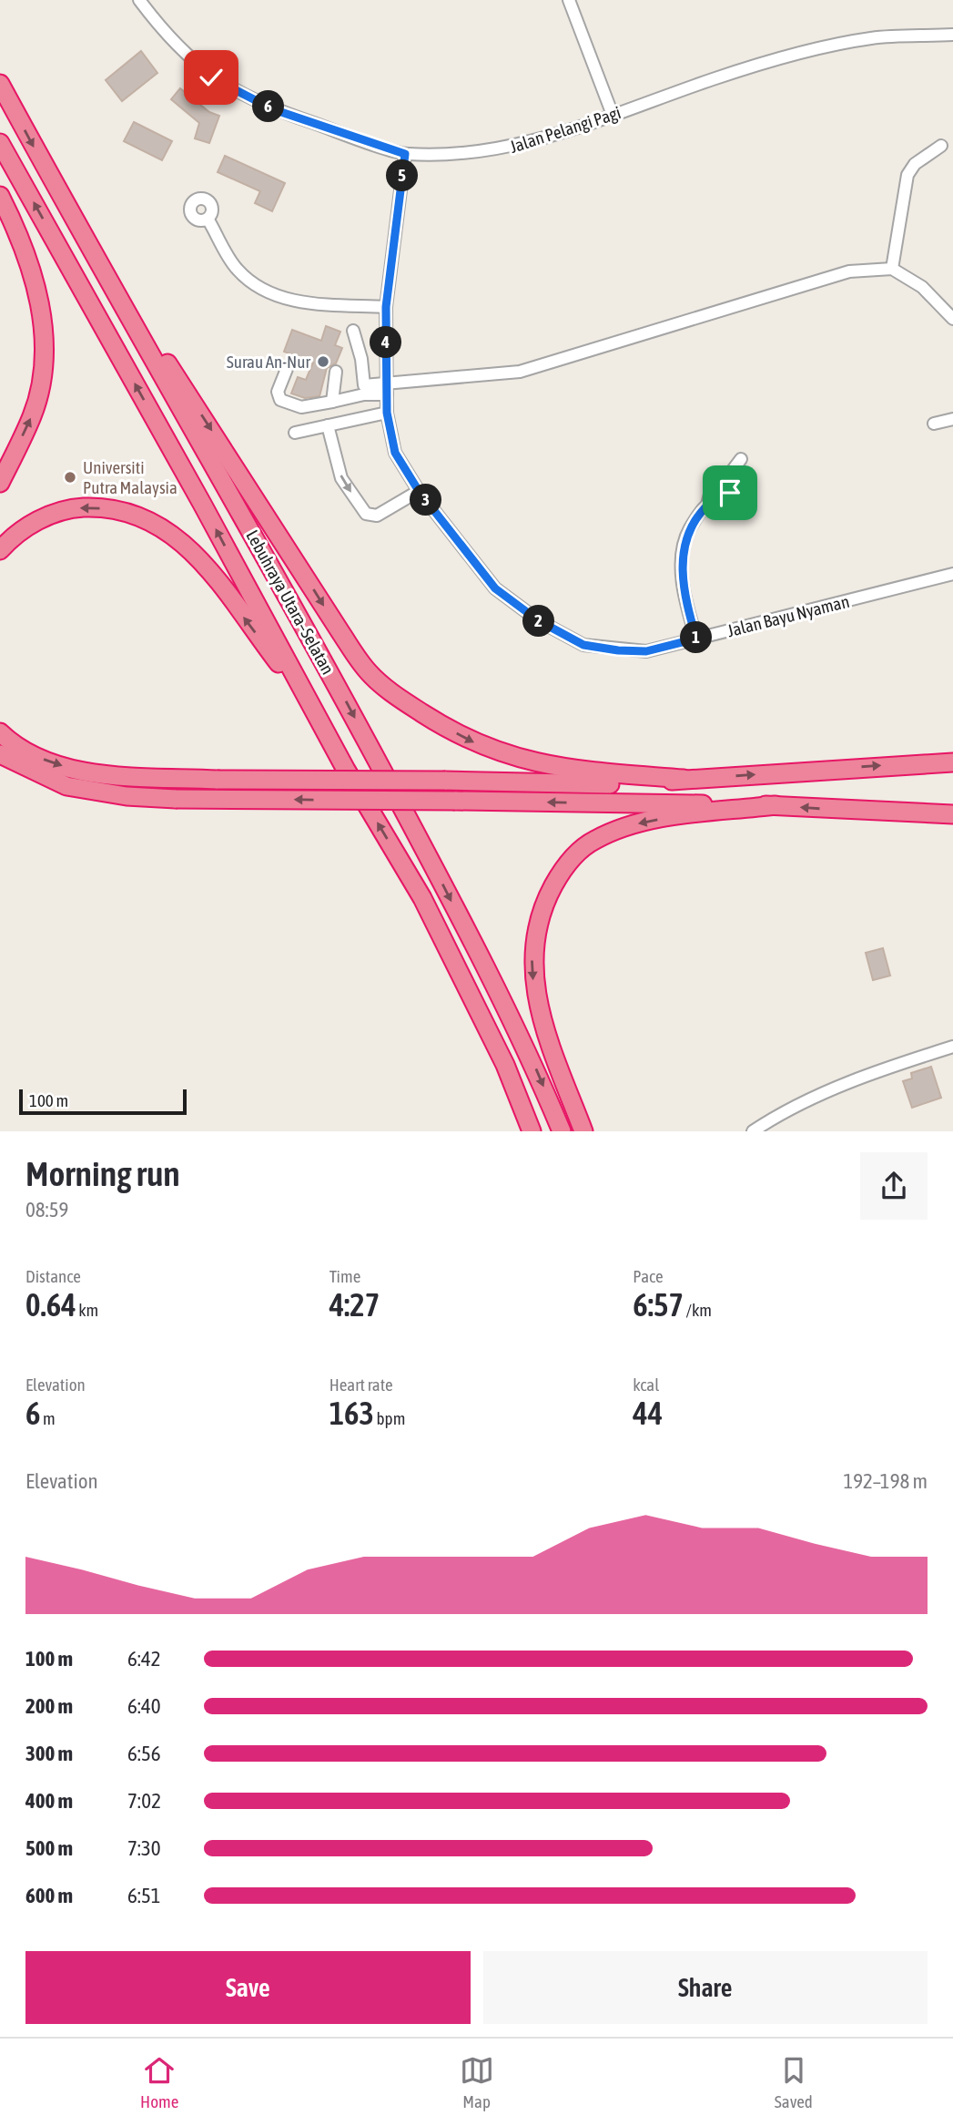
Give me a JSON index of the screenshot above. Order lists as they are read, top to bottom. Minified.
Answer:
{"streets":{"highway":["Lebuhraya Utara–Selatan"],"street":["Jalan Pelangi Pagi","Jalan Bayu Nyaman"]},"crossings":[["Jalan Pelangi Pagi","Jalan Bayu Nyaman"]],"places":["Surau An-Nur","Universiti Putra Malaysia"],"scale_bar":"100 m","page":{"pins":["6","5","4","3","2","1"],"scale":"100 m","heading":["Morning run","08:59"],"stats":[["Distance","0.64 km"],["Time","4:27"],["Pace","6:57 /km"],["Elevation","6 m"],["Heart rate","163 bpm"],["kcal","44"]],"chart":["Elevation","192–198 m"],"list":[{"name":"100 m","note":"6:42"},{"name":"200 m","note":"6:40"},{"name":"300 m","note":"6:56"},{"name":"400 m","note":"7:02"},{"name":"500 m","note":"7:30"},{"name":"600 m","note":"6:51"}],"buttons":["Save","Share"],"tabs":["Home","Map","Saved"]}}
